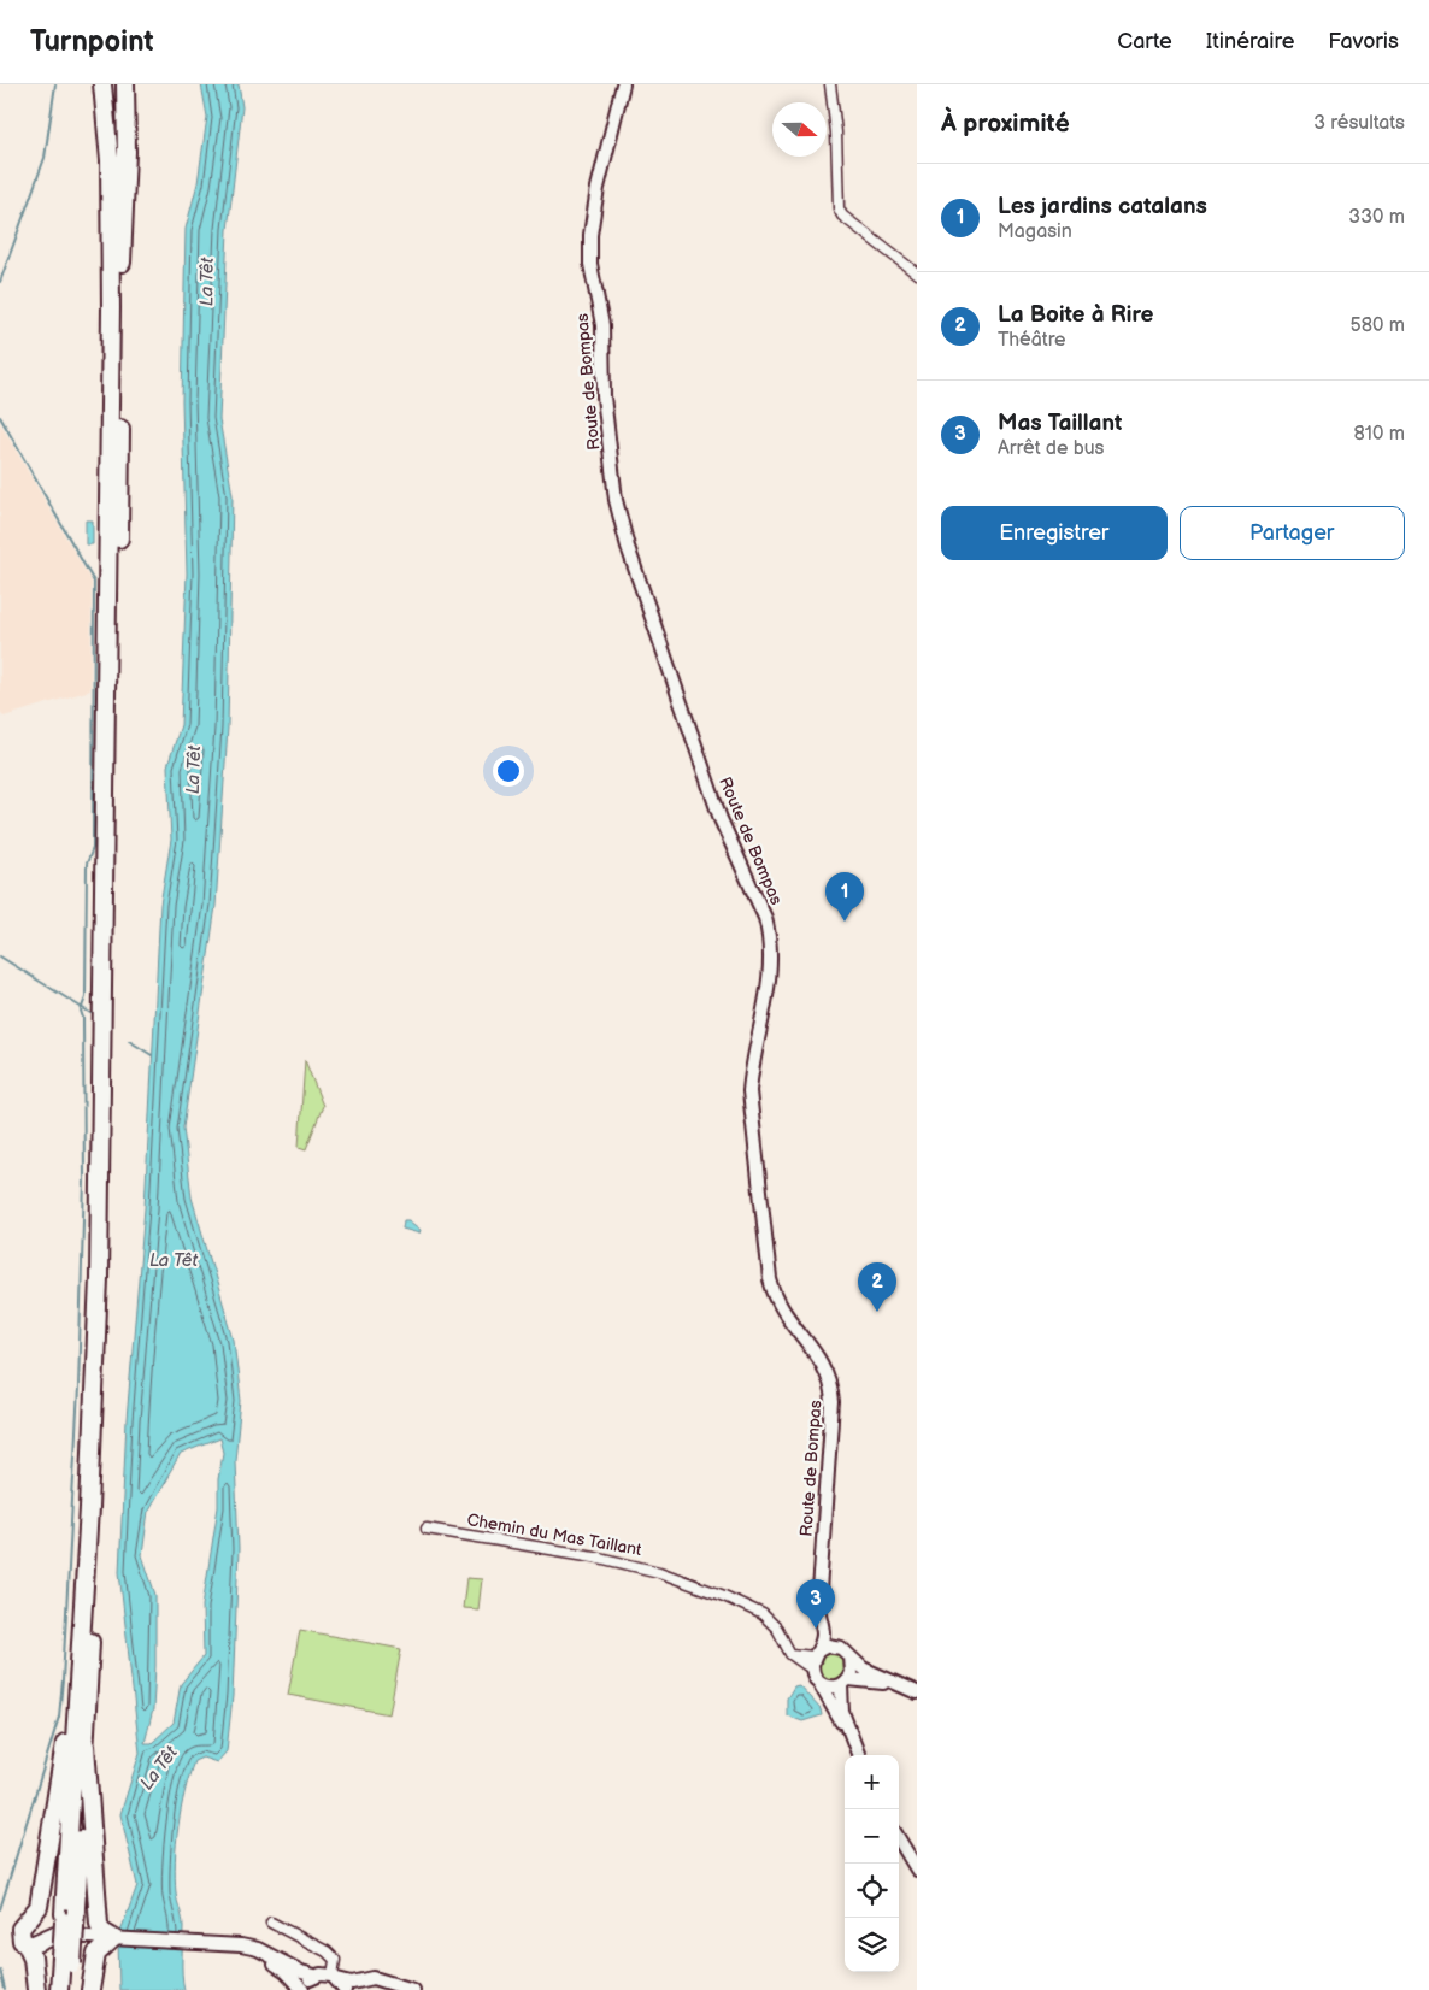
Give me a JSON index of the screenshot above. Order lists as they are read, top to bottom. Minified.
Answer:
{"streets":{"main road":["Route de Bompas"],"street":["Chemin du Mas Taillant"]},"water":["La Têt"],"north":"right","page":{"header":"Turnpoint","nav":["Carte","Itinéraire","Favoris"],"heading":["À proximité","3 résultats"],"list":[{"mark":"1","name":"Les jardins catalans","note":"Magasin","value":"330 m"},{"mark":"2","name":"La Boite à Rire","note":"Théâtre","value":"580 m"},{"mark":"3","name":"Mas Taillant","note":"Arrêt de bus","value":"810 m"}],"buttons":["Enregistrer","Partager"],"pins":["1","2","3"],"map_buttons":["+","−"]}}
